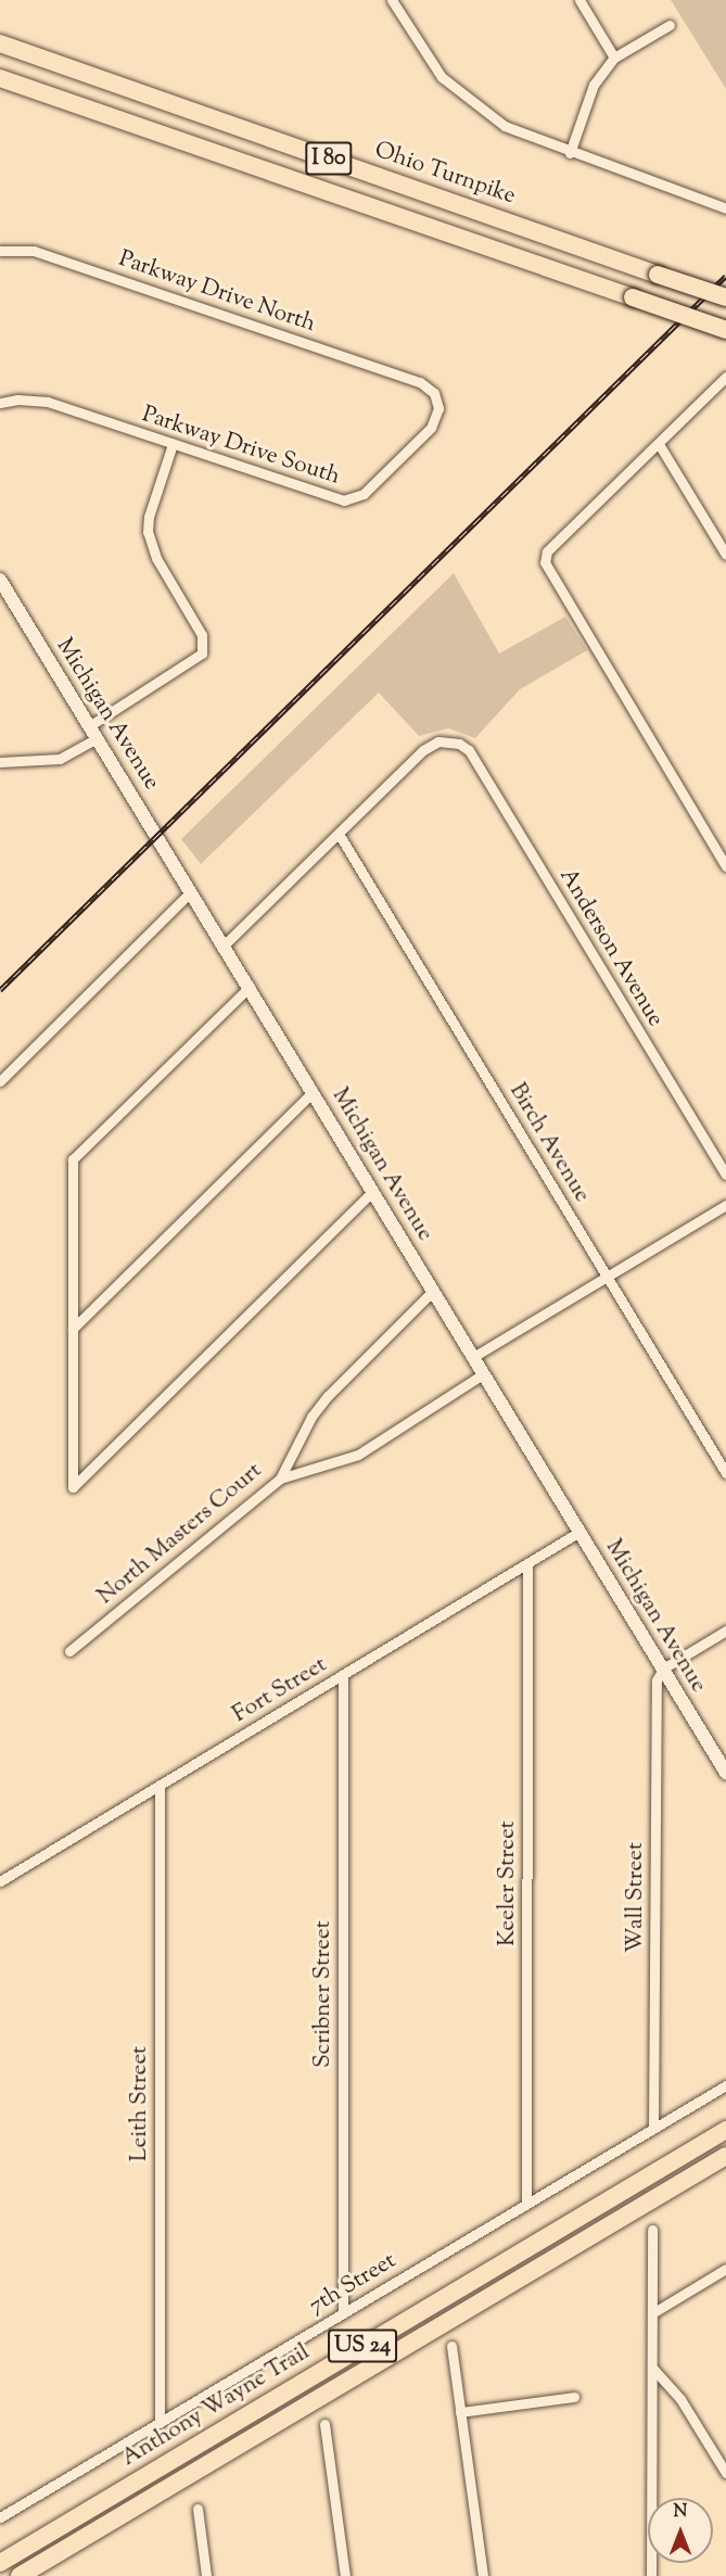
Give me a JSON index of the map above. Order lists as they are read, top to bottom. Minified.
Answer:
{"streets":{"highway":["I 80","Ohio Turnpike","US 24","Anthony Wayne Trail"],"street":["Parkway Drive North","Parkway Drive South","Michigan Avenue","Anderson Avenue","Birch Avenue","North Masters Court","Fort Street","Keeler Street","Wall Street","Scribner Street","Leith Street","7th Street"]},"crossings":[["Parkway Drive North","Parkway Drive South"],["Michigan Avenue","North Masters Court"],["Michigan Avenue","Fort Street"],["Michigan Avenue","Wall Street"],["Anderson Avenue","Birch Avenue"],["Fort Street","Keeler Street"],["Fort Street","Scribner Street"],["Fort Street","Leith Street"],["Keeler Street","7th Street"],["Wall Street","7th Street"],["Scribner Street","7th Street"],["Leith Street","7th Street"]],"north":"top"}
